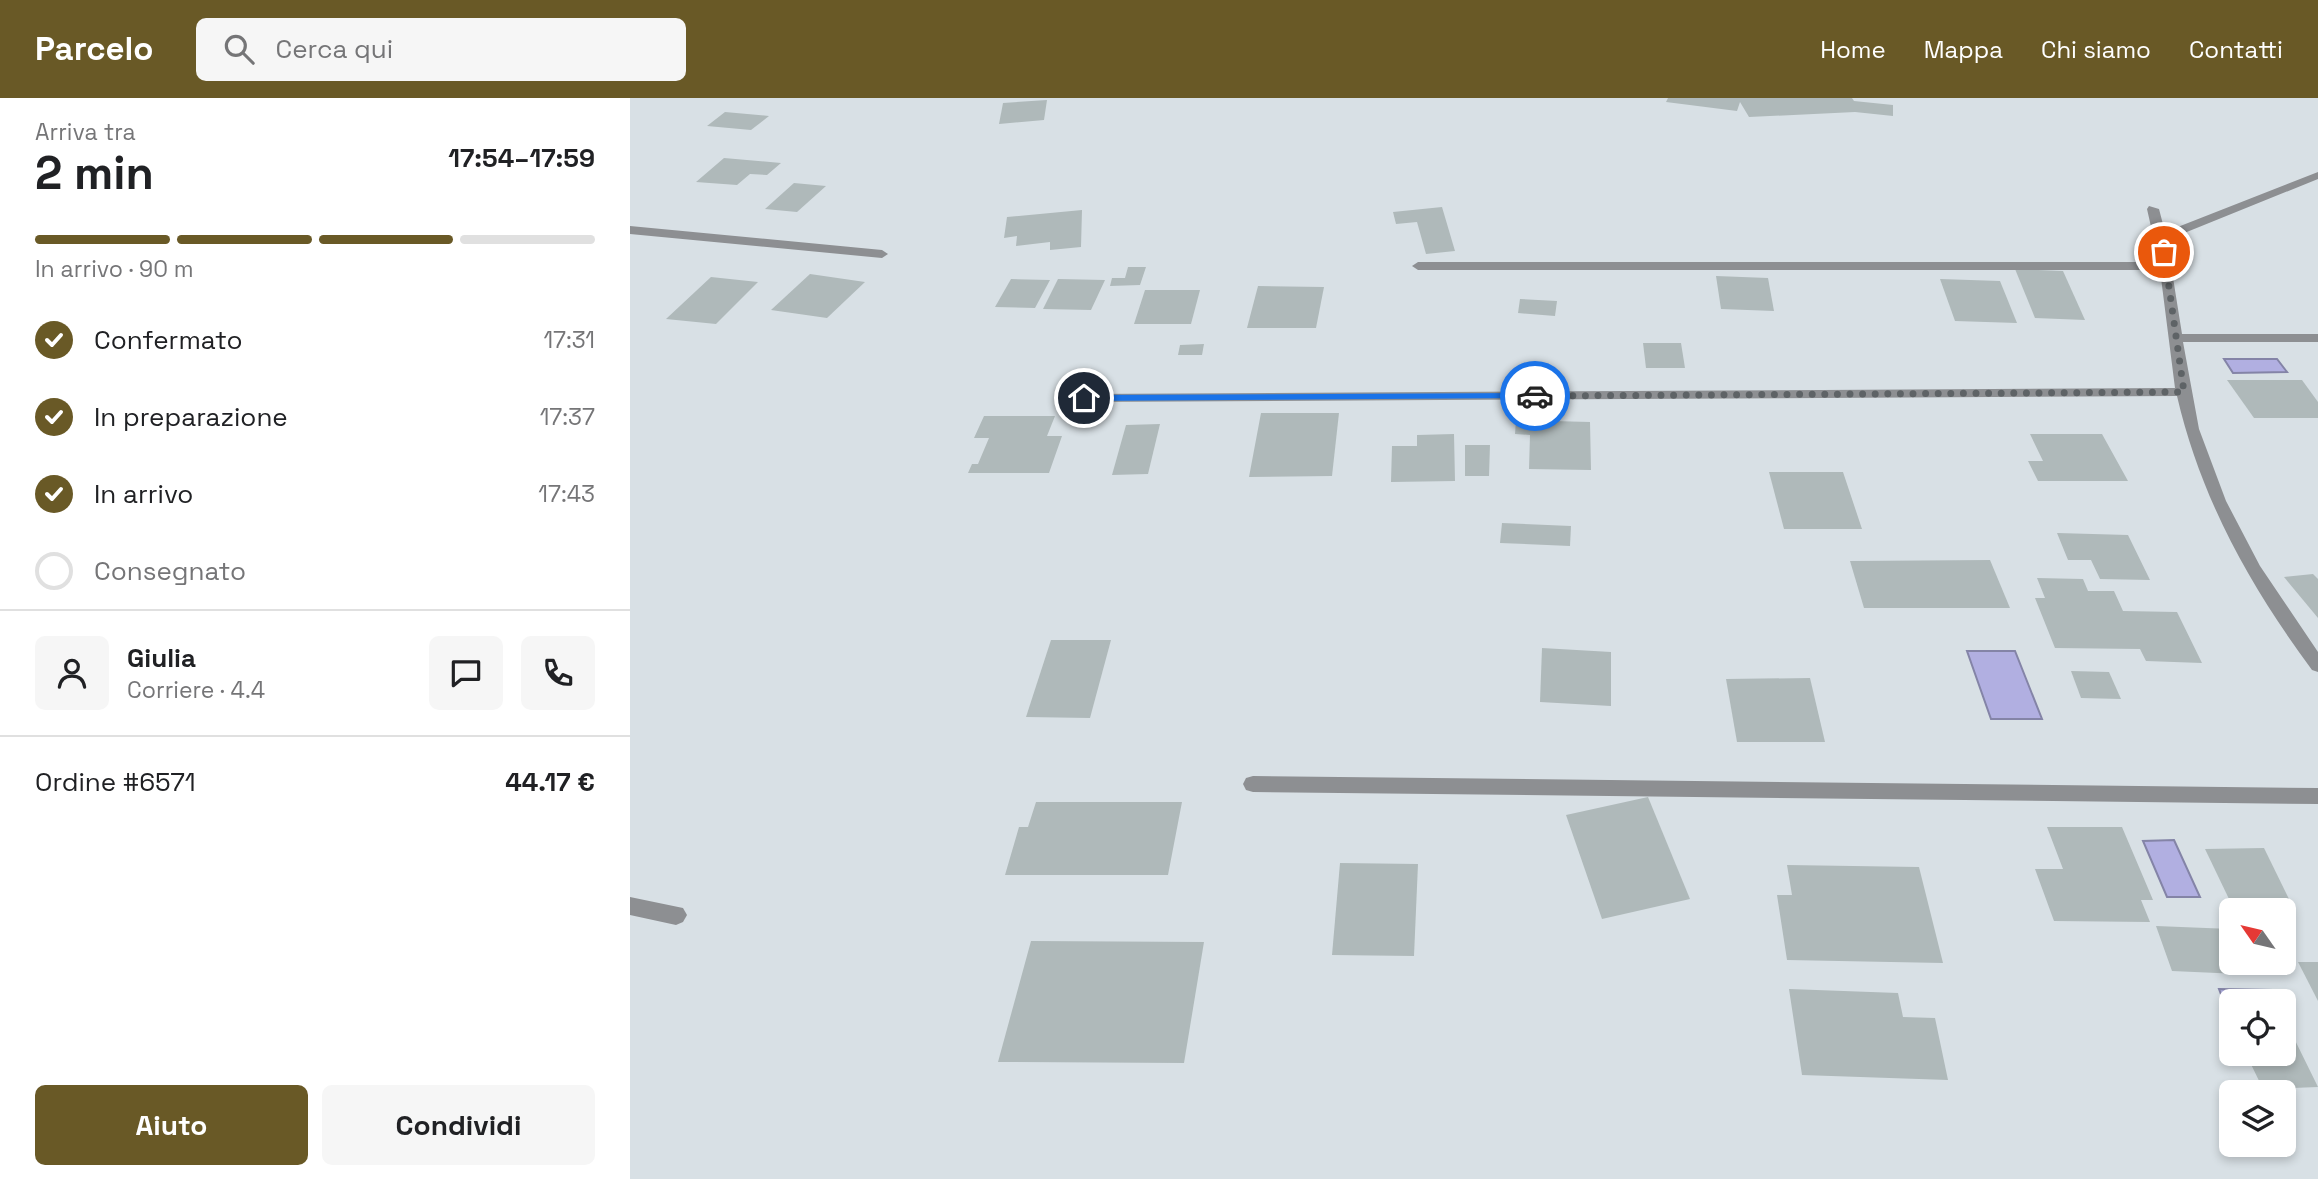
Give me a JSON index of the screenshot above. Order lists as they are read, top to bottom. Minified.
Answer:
{"north":"top left","page":{"header":"Parcelo","search":"Cerca qui","nav":["Home","Mappa","Chi siamo","Contatti"],"heading":["2 min","Arriva tra","17:54–17:59"],"panel":["Giulia","Corriere · 4.4","Ordine #6571","44.17 €"],"bar":"In arrivo · 90 m","list":[["Confermato","17:31"],["In preparazione","17:37"],["In arrivo","17:43"],"Consegnato"],"buttons":["Aiuto","Condividi"]}}
